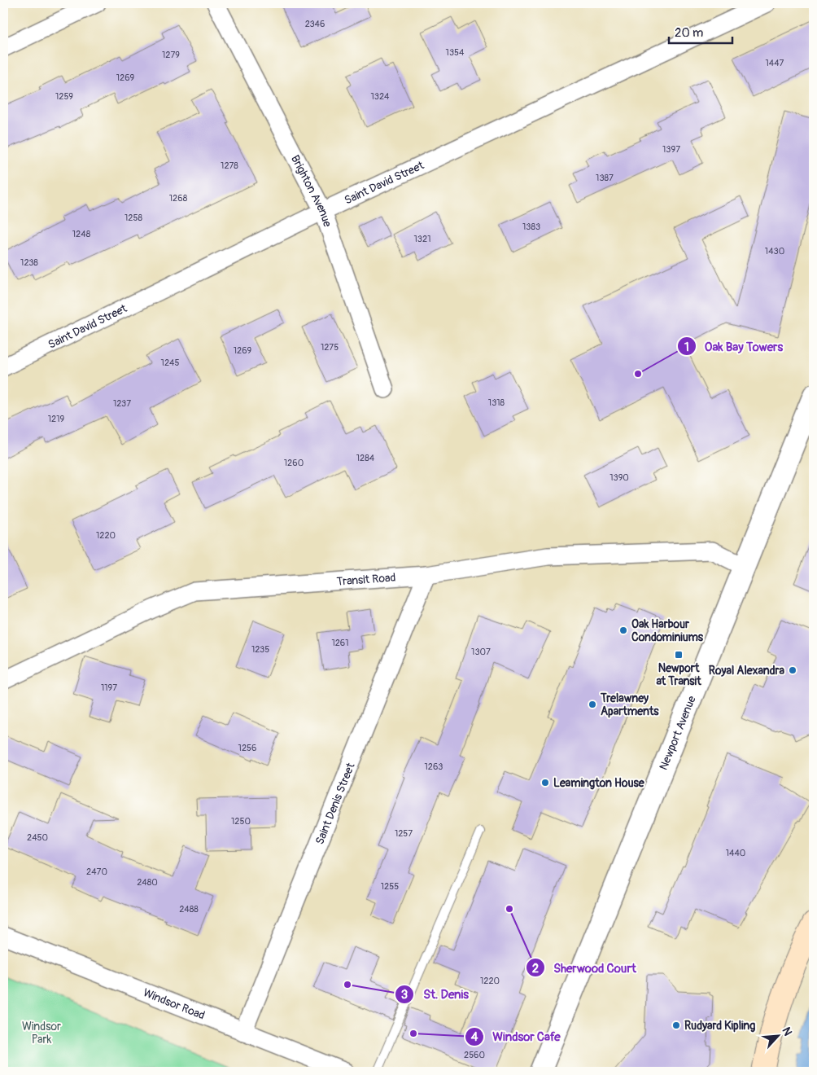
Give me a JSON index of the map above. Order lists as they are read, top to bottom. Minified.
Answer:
{"streets":{"street":["Saint David Street","Brighton Avenue","Transit Road","Newport Avenue","Saint Denis Street","Windsor Road"]},"crossings":[["Saint David Street","Brighton Avenue"],["Transit Road","Newport Avenue"],["Transit Road","Saint Denis Street"],["Saint Denis Street","Windsor Road"]],"parks":["Windsor Park"],"places":{"other":["Oak Bay Towers","Oak Harbour Condominiums","Royal Alexandra","Trelawney Apartments","Leamington House","Sherwood Court","St. Denis","Rudyard Kipling","Windsor Cafe"],"transit":["Newport at Transit"]},"house_numbers":["2346","1354","1279","1447","1269","1259","1324","1397","1278","1387","1268","1258","1383","1248","1321","1430","1238","1275","1269","1245","1318","1237","1219","1284","1260","1390","1220","1261","1235","1307","1197","1256","1263","1250","1257","2450","1440","2470","2480","1255","2488","1220","2560"],"scale_bar":"20 m","north":"top right"}
